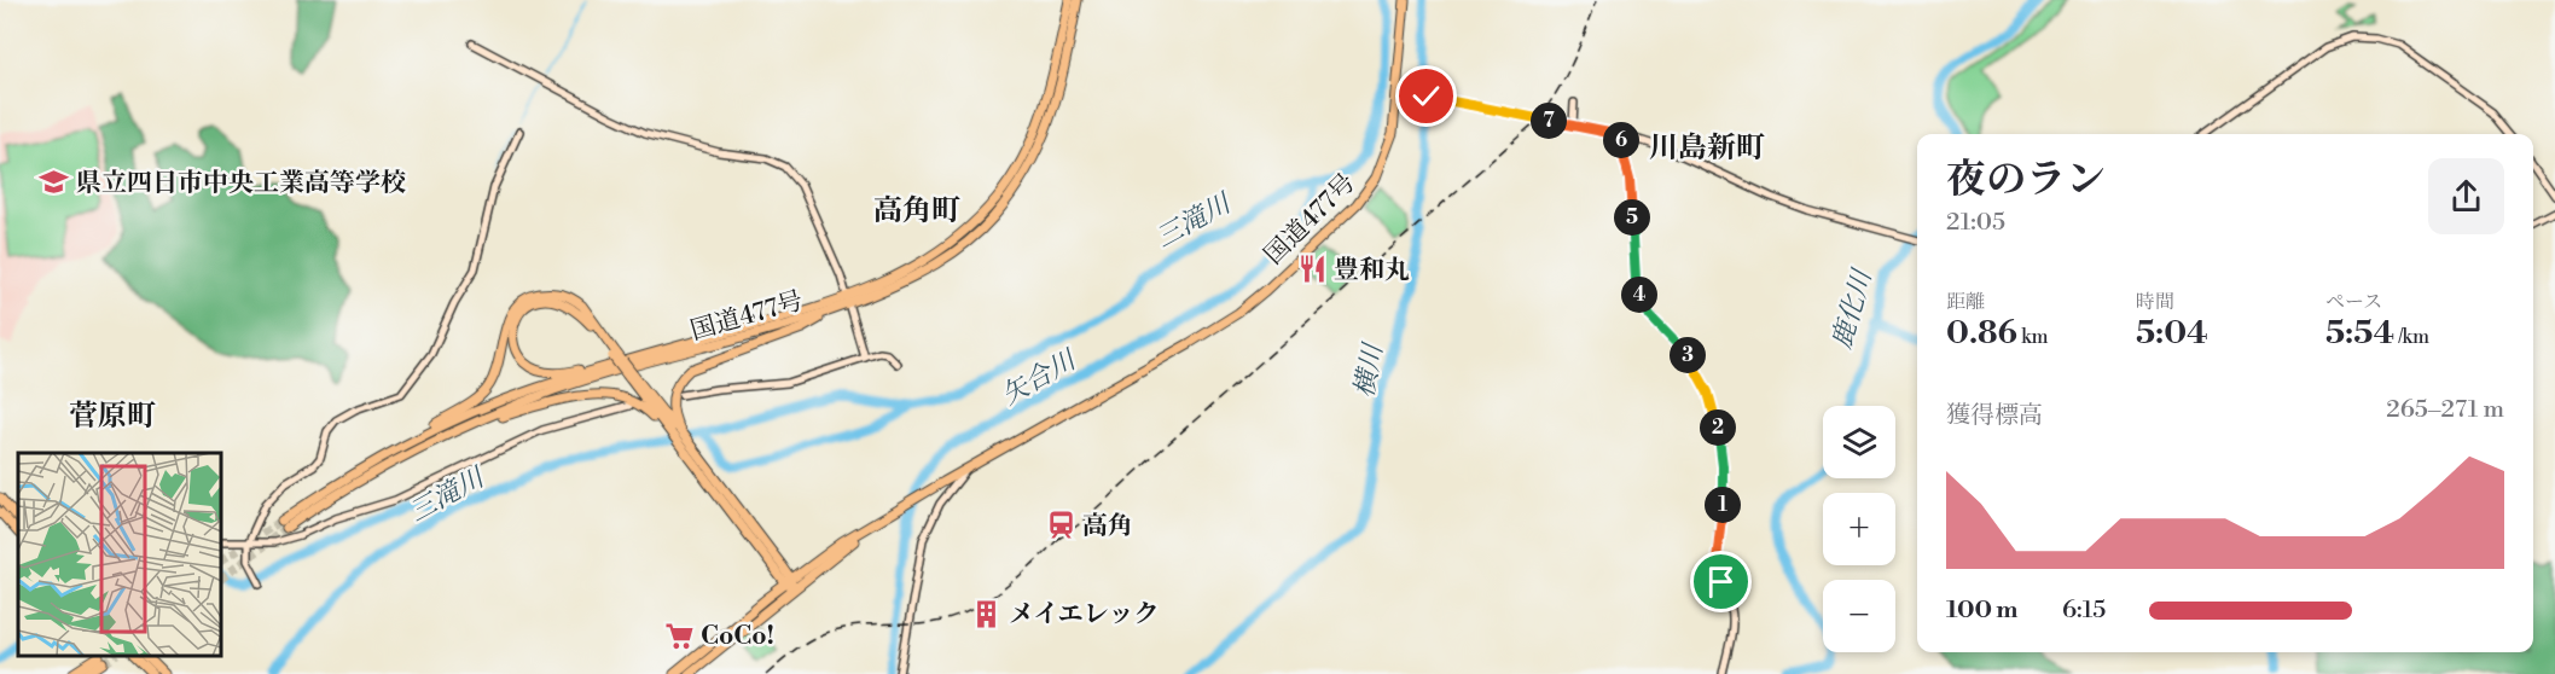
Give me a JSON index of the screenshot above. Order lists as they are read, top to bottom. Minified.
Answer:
{"streets":{"highway":["国道477号"]},"districts":["川島新町","高角町","菅原町"],"water":["三滝川","鹿化川","横川","矢合川"],"places":{"school or university":["県立四日市中央工業高等学校"],"restaurant":["豊和丸"],"station":["高角"],"building":["メイエレック"],"supermarket":["CoCo!"]},"page":{"pins":["7","6","5","4","3","2","1"],"heading":["夜のラン","21:05"],"stats":[["距離","0.86 km"],["時間","5:04"],["ペース","5:54 /km"]],"chart":["獲得標高","265–271 m"],"map_buttons":["+","−"],"list":[{"name":"100 m","note":"6:15"}]}}
